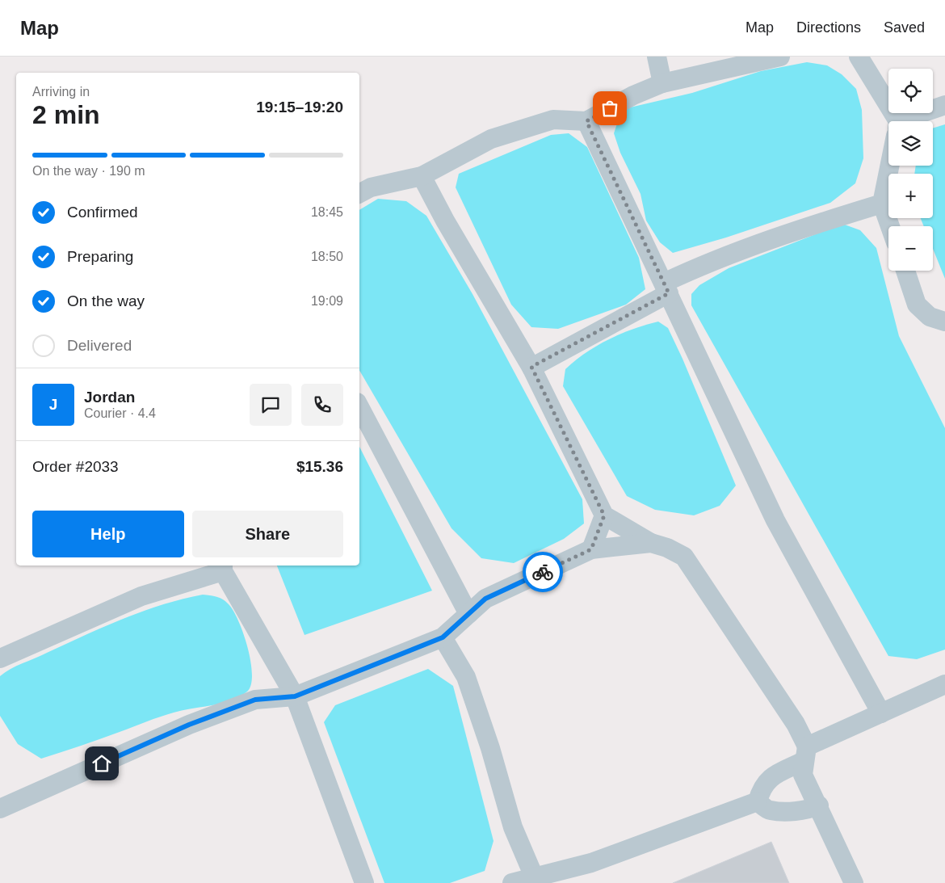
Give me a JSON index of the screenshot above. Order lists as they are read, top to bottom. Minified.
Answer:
{"page":{"header":"Map","nav":["Map","Directions","Saved"],"map_buttons":["+","−"],"heading":["2 min","Arriving in","19:15–19:20"],"panel":["Jordan","Courier · 4.4","Order #2033","$15.36"],"bar":"On the way · 190 m","list":[["Confirmed","18:45"],["Preparing","18:50"],["On the way","19:09"],"Delivered"],"round":"J","buttons":["Help","Share"]}}
